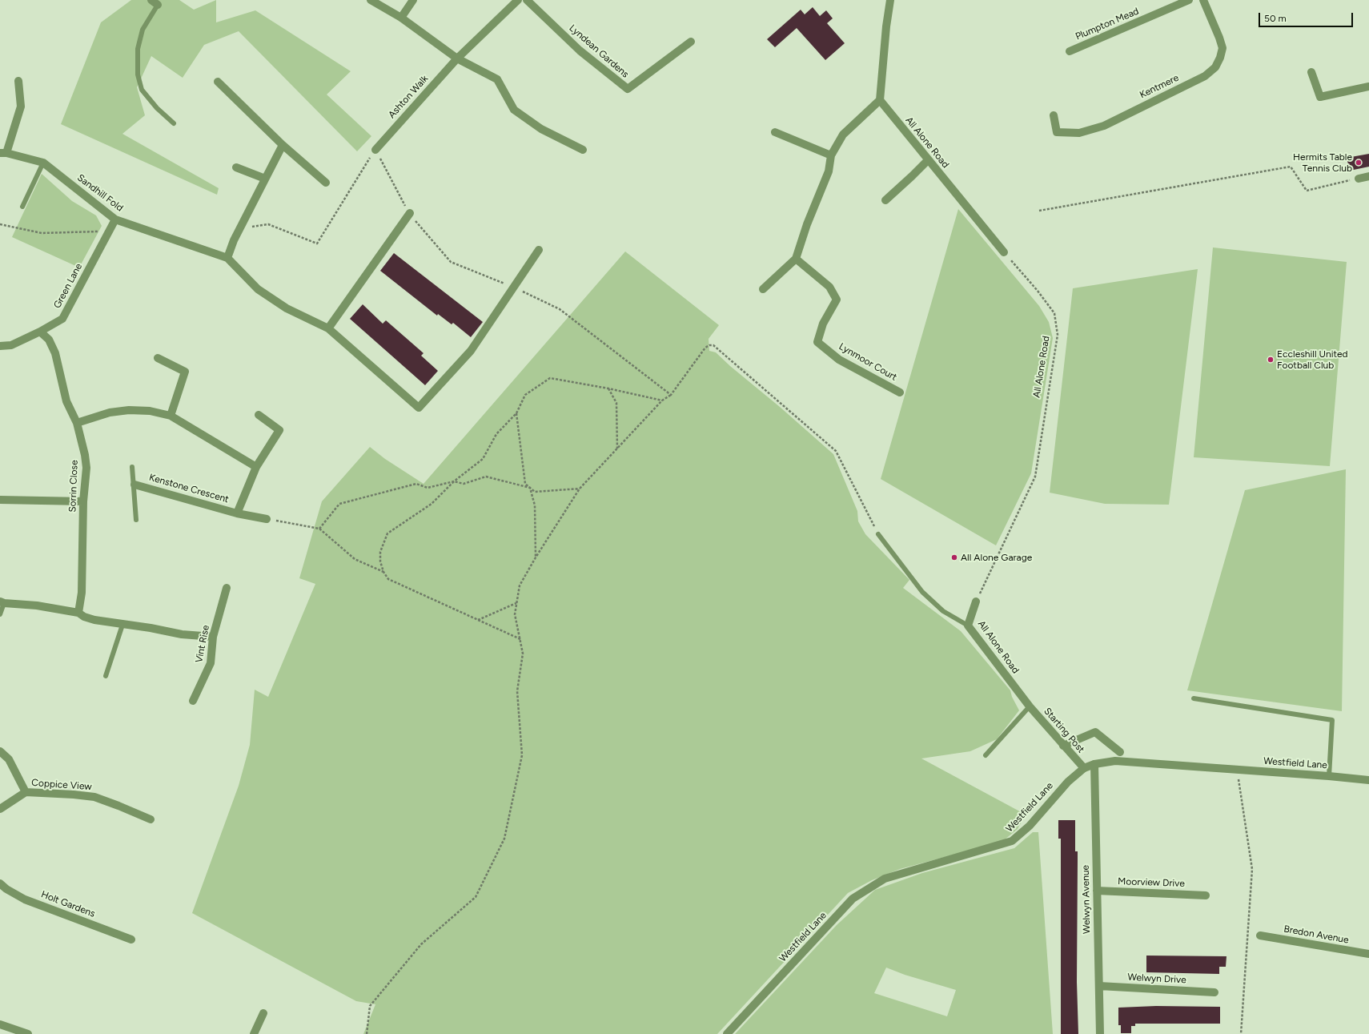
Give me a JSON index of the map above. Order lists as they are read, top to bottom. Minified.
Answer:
{"streets":{"street":["Plumpton Mead","Lyndean Gardens","Kentmere","Ashton Walk","All Alone Road","Sandhill Fold","Green Lane","Lynmoor Court","Sorrin Close","Kenstone Crescent","Vint Rise","Starting Post","Westfield Lane","Coppice View","Moorview Drive","Welwyn Avenue","Holt Gardens","Bredon Avenue","Welwyn Drive"]},"crossings":[["All Alone Road","Starting Post"],["Sandhill Fold","Green Lane"],["Green Lane","Sorrin Close"],["Starting Post","Westfield Lane"],["Westfield Lane","Welwyn Avenue"],["Moorview Drive","Welwyn Avenue"],["Welwyn Avenue","Welwyn Drive"]],"places":["Hermits Table Tennis Club","Eccleshill United Football Club","All Alone Garage"],"scale_bar":"50 m"}
